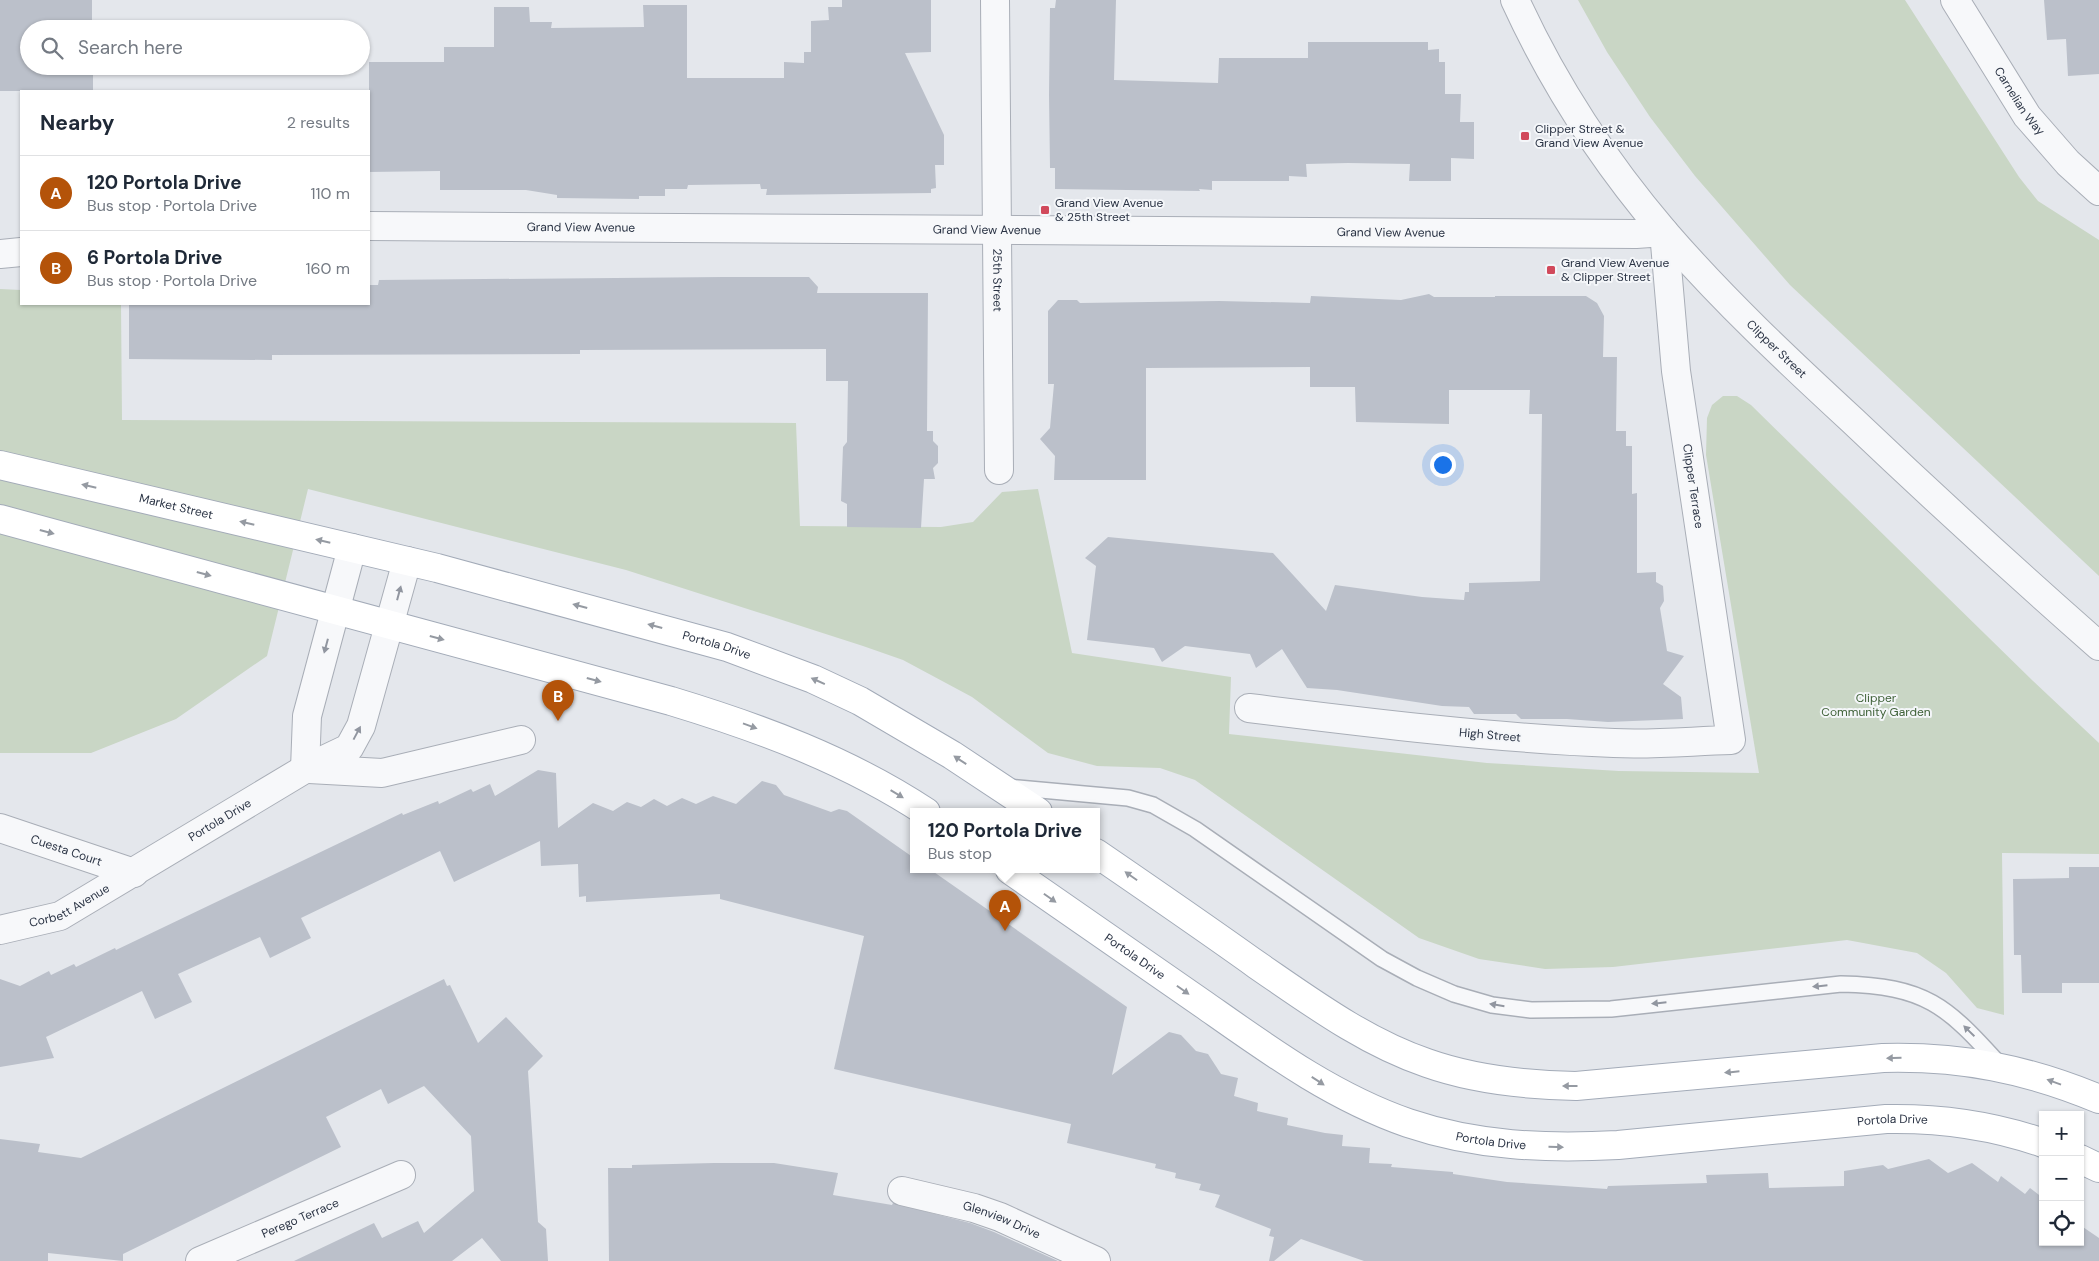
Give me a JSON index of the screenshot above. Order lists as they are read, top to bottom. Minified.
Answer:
{"streets":{"main road":["Market Street","Portola Drive"],"street":["Carnelian Way","Grand View Avenue","25th Street","Clipper Street","Clipper Terrace","High Street","Cuesta Court","Corbett Avenue","Perego Terrace","Glenview Drive"]},"crossings":[["Grand View Avenue","25th Street"],["Grand View Avenue","Clipper Street"],["Grand View Avenue","Clipper Terrace"],["Clipper Street","Clipper Terrace"],["Clipper Terrace","High Street"],["Market Street","Portola Drive"],["Portola Drive","Cuesta Court"],["Portola Drive","Corbett Avenue"],["Cuesta Court","Corbett Avenue"]],"parks":["Clipper Community Garden"],"places":{"transit":["Clipper Street & Grand View Avenue","Grand View Avenue & 25th Street","Grand View Avenue & Clipper Street"]},"page":{"search":"Search here","heading":["Nearby","2 results"],"list":[{"mark":"A","name":"120 Portola Drive","note":"Bus stop · Portola Drive","value":"110 m"},{"mark":"B","name":"6 Portola Drive","note":"Bus stop · Portola Drive","value":"160 m"}],"pins":["B","A"],"popup":["120 Portola Drive","Bus stop"],"map_buttons":["+","−"]}}
